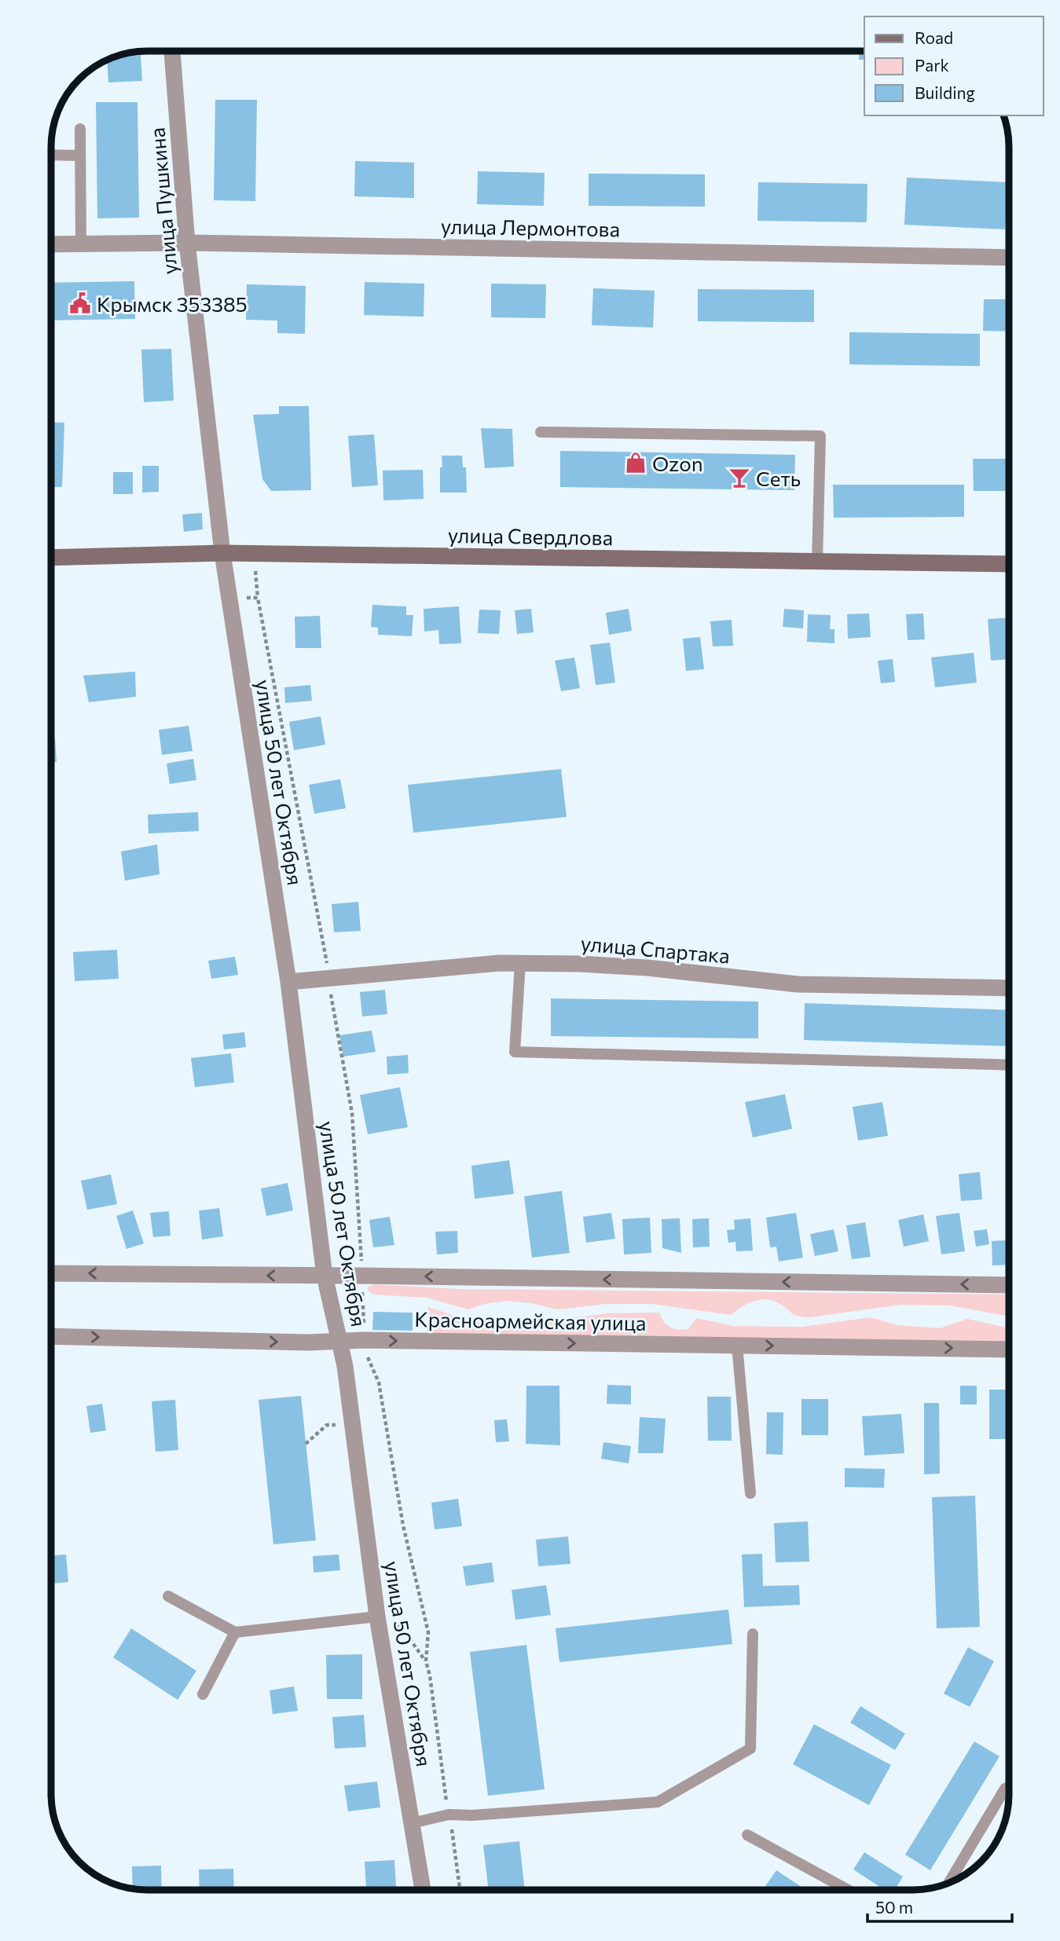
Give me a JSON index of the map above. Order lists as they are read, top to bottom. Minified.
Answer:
{"streets":{"main road":["улица Свердлова"],"street":["улица Пушкина","улица Лермонтова","улица 50 лет Октября","улица Спартака","Красноармейская улица"]},"crossings":[["улица Пушкина","улица Лермонтова"],["улица Пушкина","улица Свердлова"],["улица Пушкина","улица 50 лет Октября"],["улица Свердлова","улица 50 лет Октября"],["улица 50 лет Октября","улица Спартака"],["улица 50 лет Октября","Красноармейская улица"]],"places":{"public building":["Крымск 353385"],"shop":["Ozon"],"bar":["Сеть"]},"legend":["Road","Park","Building"],"scale_bar":"50 m"}
